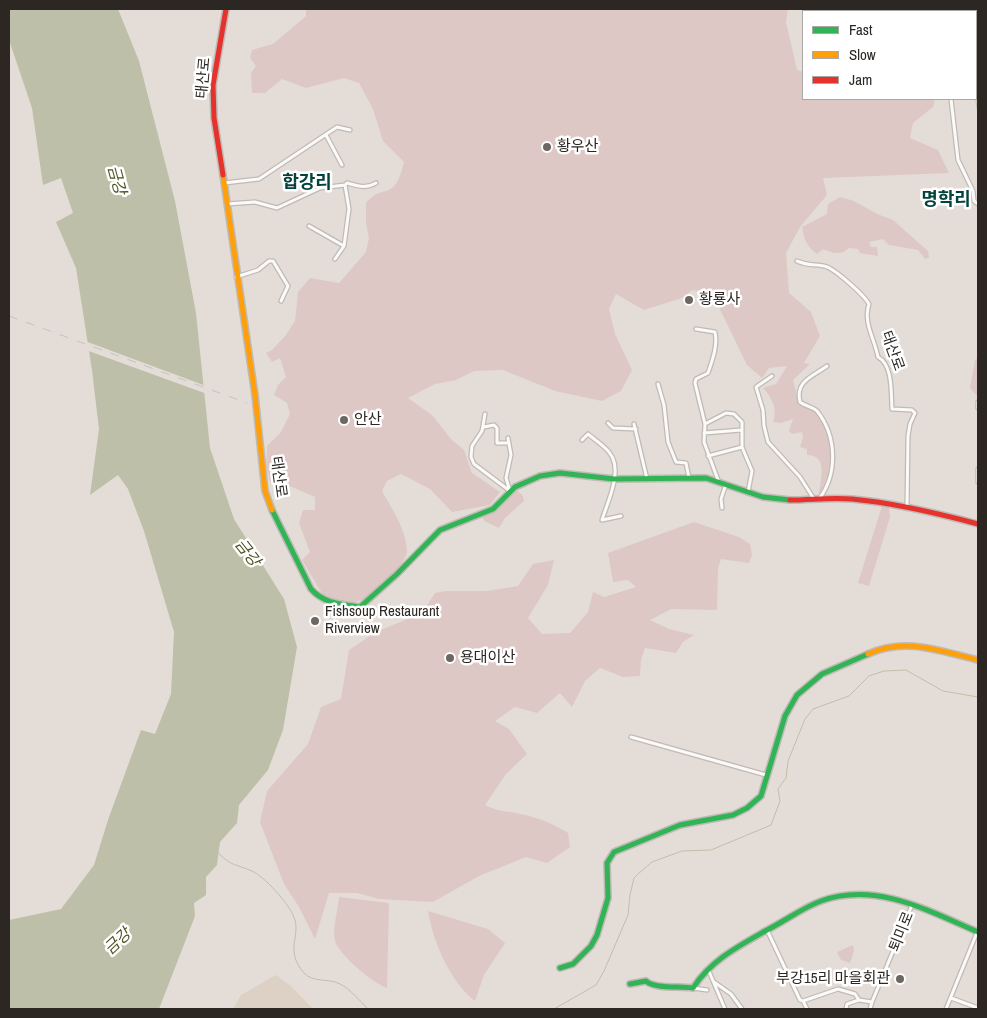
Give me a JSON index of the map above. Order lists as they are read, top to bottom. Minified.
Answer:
{"streets":{"street":["태산로","퇴미로"]},"districts":["합강리","명학리"],"water":["금강"],"places":["황우산","황룡사","안산","Fishsoup Restaurant Riverview","용대이산","부강15리 마을회관"],"legend":["Fast","Slow","Jam"]}
